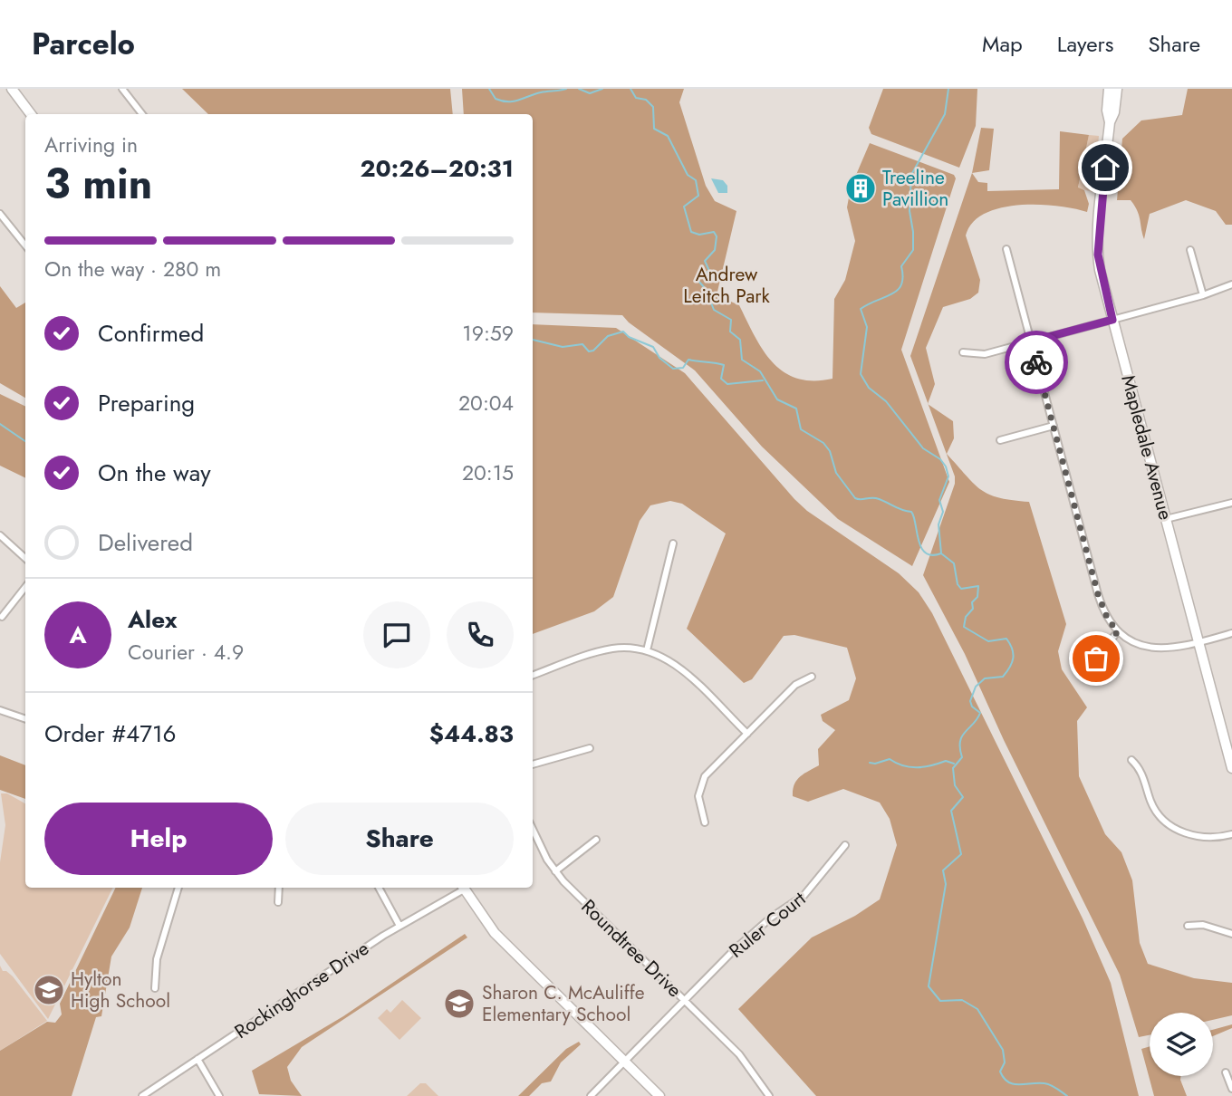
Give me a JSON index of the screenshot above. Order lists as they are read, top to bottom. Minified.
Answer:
{"streets":{"street":["Mapledale Avenue","Ruler Court","Roundtree Drive","Rockinghorse Drive"]},"crossings":[["Ruler Court","Roundtree Drive"]],"parks":["Andrew Leitch Park"],"places":{"building":["Treeline Pavillion"],"school or university":["Hylton High School","Sharon C. McAuliffe Elementary School"]},"page":{"header":"Parcelo","nav":["Map","Layers","Share"],"heading":["3 min","Arriving in","20:26–20:31"],"panel":["Alex","Courier · 4.9","Order #4716","$44.83"],"bar":"On the way · 280 m","list":[["Confirmed","19:59"],["Preparing","20:04"],["On the way","20:15"],"Delivered"],"round":"A","buttons":["Help","Share"]}}
